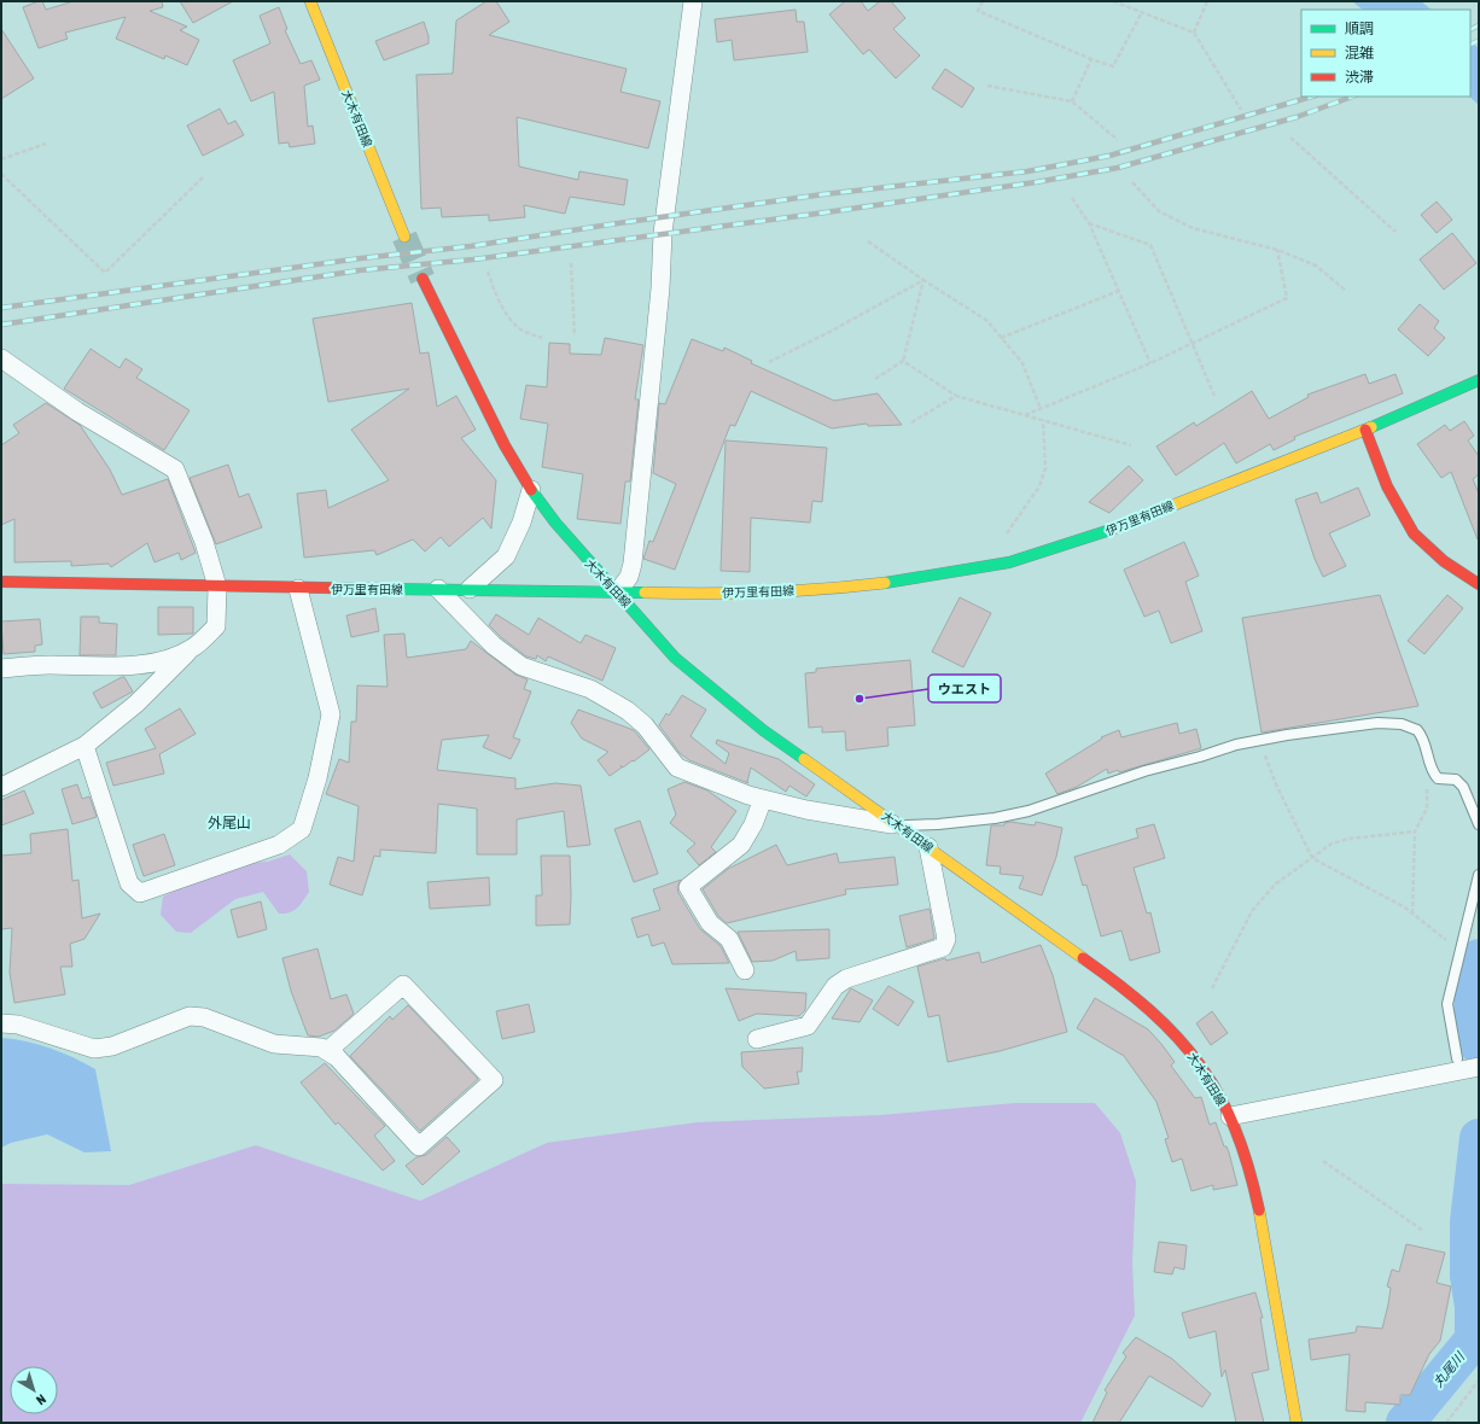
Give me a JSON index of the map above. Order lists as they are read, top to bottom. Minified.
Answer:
{"streets":{"main road":["大木有田線","伊万里有田線"]},"crossings":[["大木有田線","伊万里有田線"]],"districts":["外尾山"],"water":["丸尾川"],"places":["ウエスト"],"legend":["順調","混雑","渋滞"],"north":"bottom right"}
